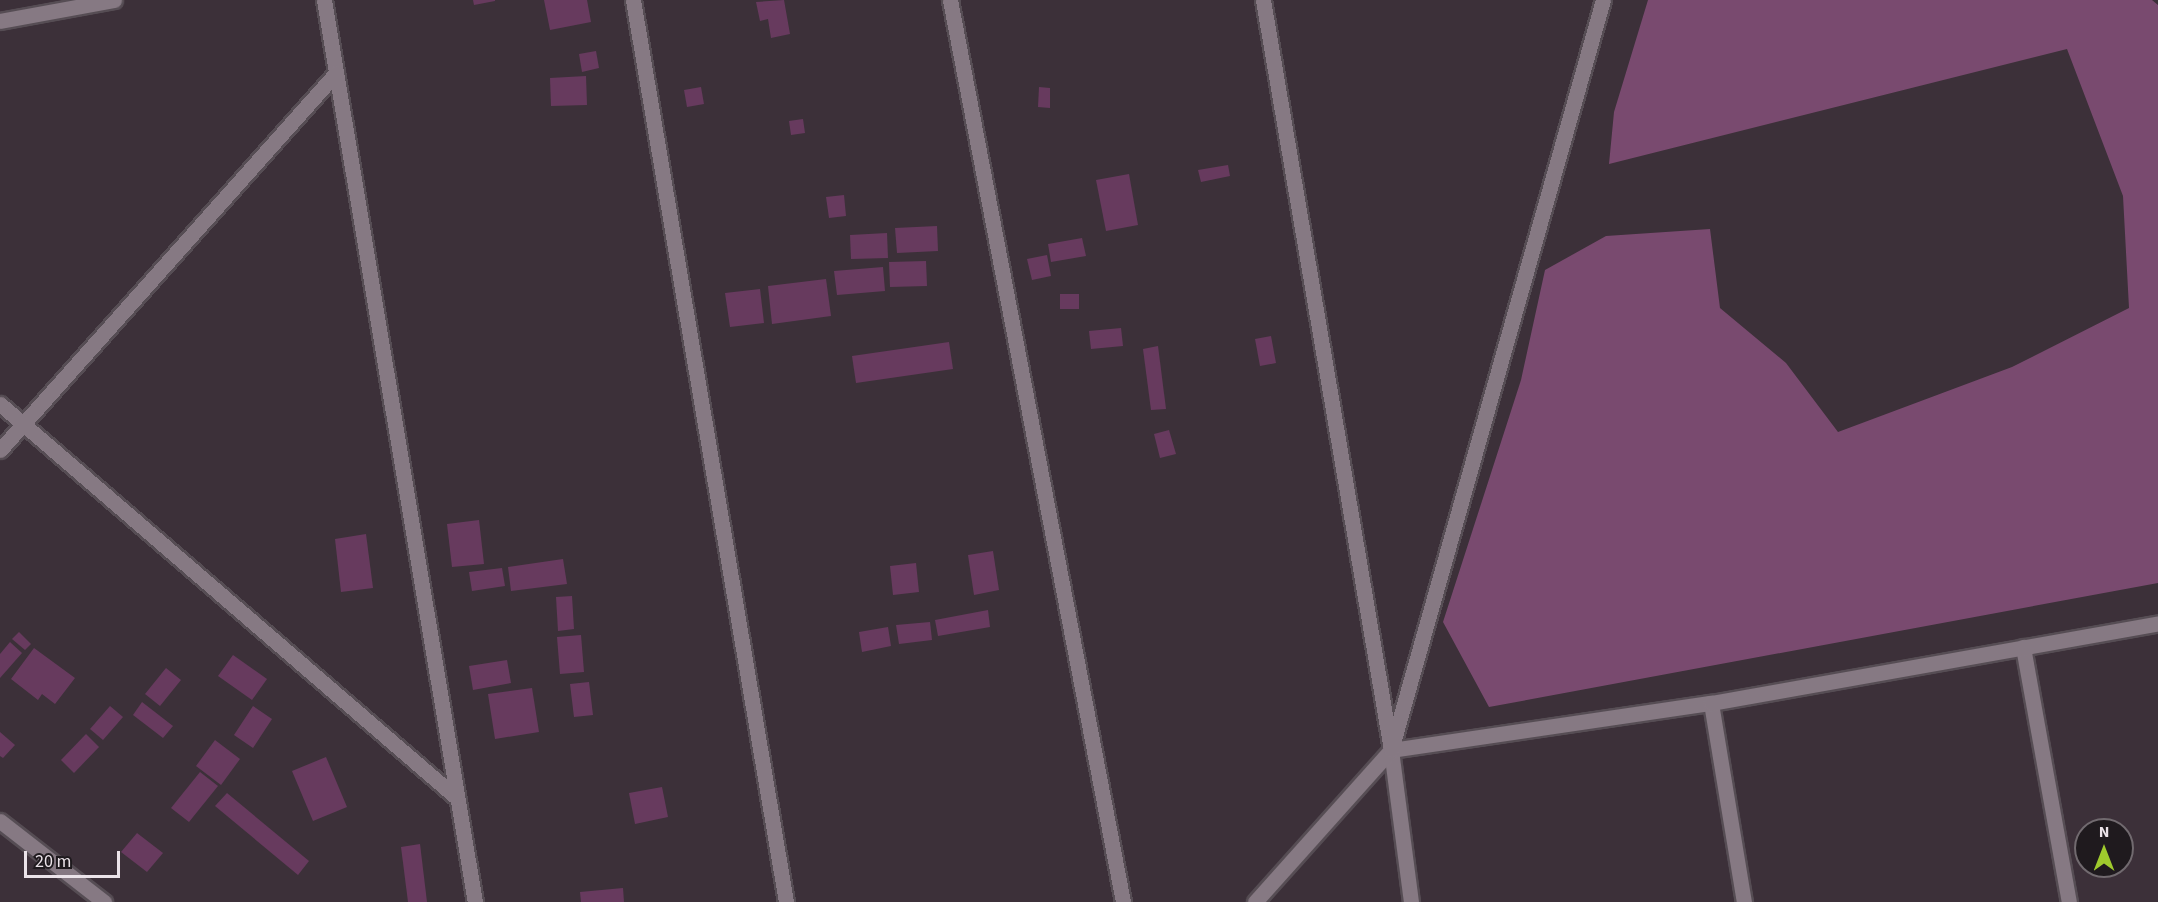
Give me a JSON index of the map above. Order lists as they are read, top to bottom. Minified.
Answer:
{"scale_bar":"20 m","north":"top"}
